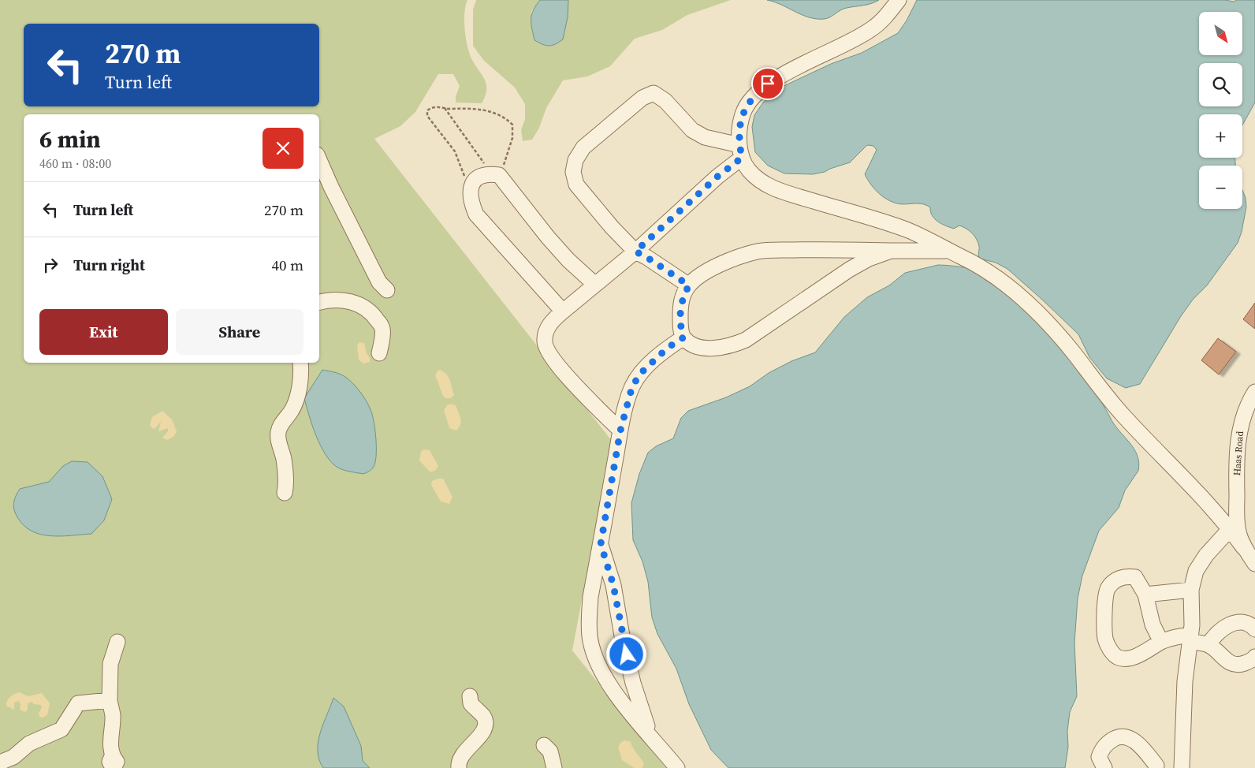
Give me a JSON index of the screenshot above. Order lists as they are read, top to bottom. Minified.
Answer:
{"streets":{"street":["Haas Road"]},"north":"bottom right","page":{"map_buttons":["+","−"],"turn":["270 m","Turn left"],"heading":["6 min","460 m · 08:00"],"list":[{"name":"Turn left","value":"270 m"},{"name":"Turn right","value":"40 m"}],"buttons":["Exit","Share"]}}
